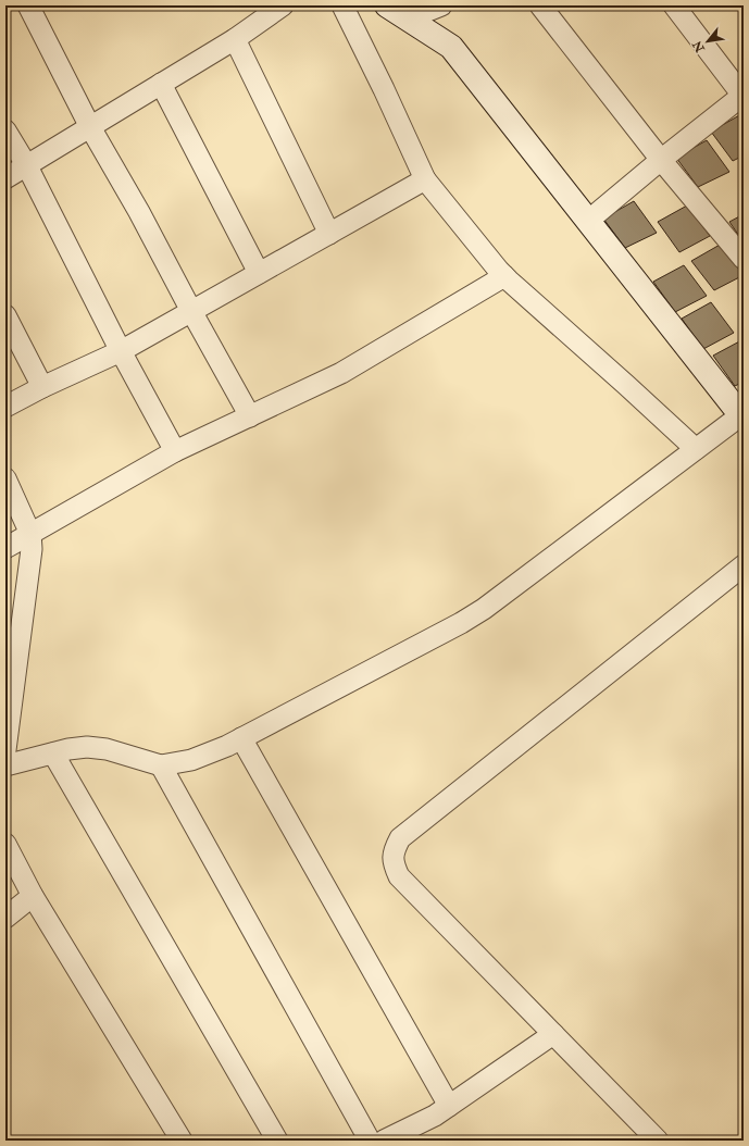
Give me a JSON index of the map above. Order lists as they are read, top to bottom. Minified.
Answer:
{"north":"bottom left"}
